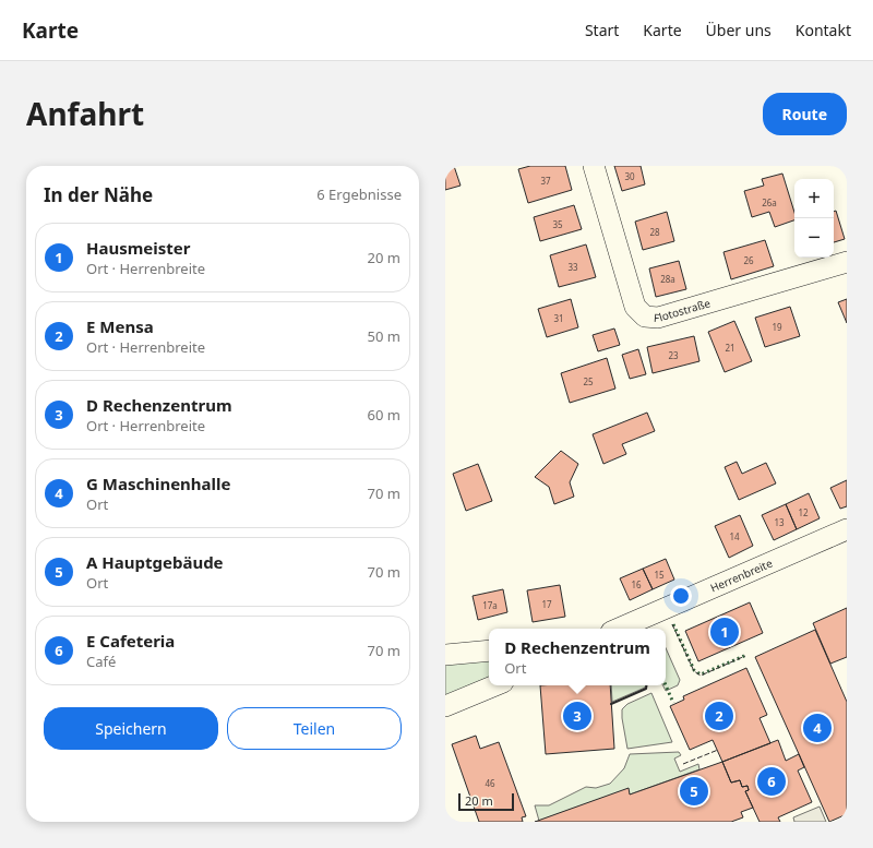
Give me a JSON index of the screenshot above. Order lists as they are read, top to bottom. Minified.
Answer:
{"streets":{"street":["Flotostraße","Herrenbreite"]},"house_numbers":["30","37","26a","35","28","26","33","28a","31","19","21","23","25","12","13","14","15","16","17","17a","46"],"scale_bar":"20 m","page":{"header":"Karte","nav":["Start","Karte","Über uns","Kontakt"],"title":"Anfahrt","buttons":["Route",["Speichern","Teilen"]],"heading":["In der Nähe","6 Ergebnisse"],"map_buttons":["+","−"],"list":[{"mark":"1","name":"Hausmeister","note":"Ort · Herrenbreite","value":"20 m"},{"mark":"2","name":"E Mensa","note":"Ort · Herrenbreite","value":"50 m"},{"mark":"3","name":"D Rechenzentrum","note":"Ort · Herrenbreite","value":"60 m"},{"mark":"4","name":"G Maschinenhalle","note":"Ort","value":"70 m"},{"mark":"5","name":"A Hauptgebäude","note":"Ort","value":"70 m"},{"mark":"6","name":"E Cafeteria","note":"Café","value":"70 m"}],"pins":["1","2","3","4","6","5"],"popup":["D Rechenzentrum","Ort"],"scale":"20 m"}}
